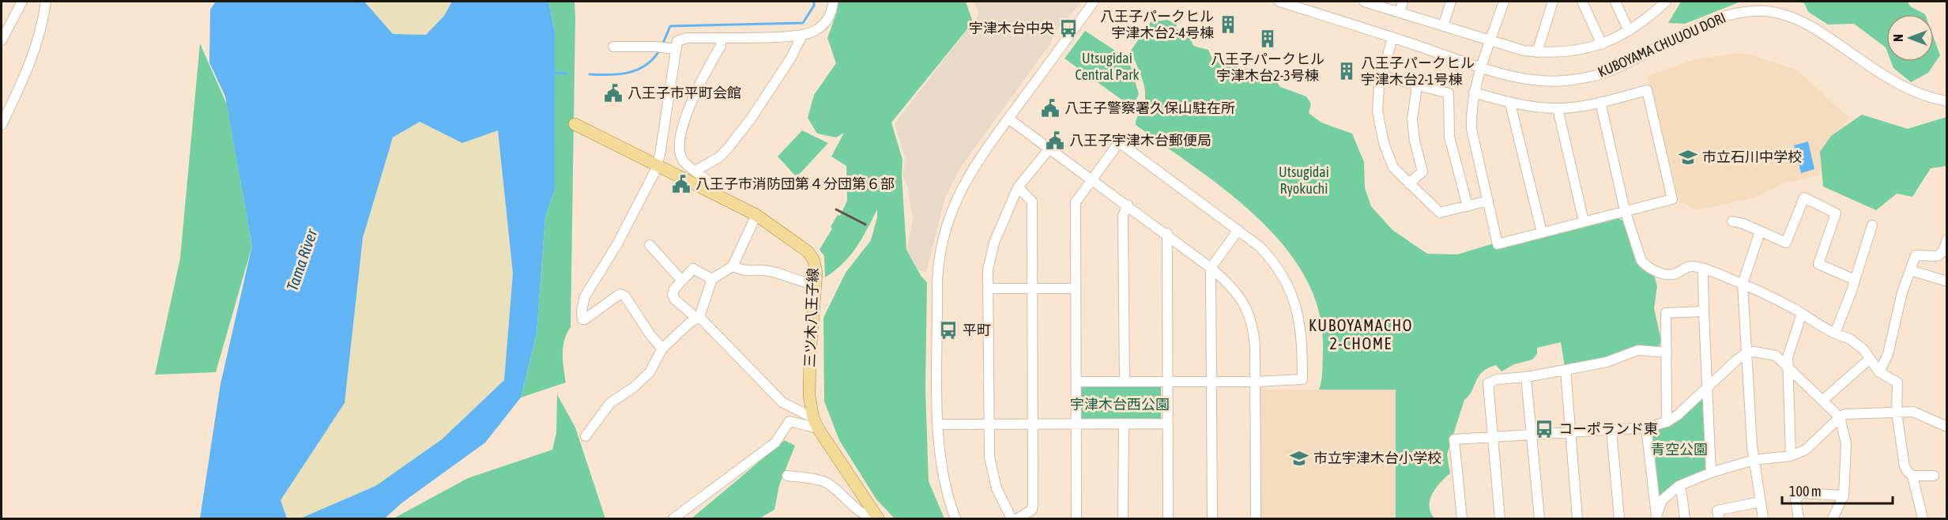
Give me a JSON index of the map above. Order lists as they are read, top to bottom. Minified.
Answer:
{"streets":{"main road":["三ツ木八王子線"],"street":["KUBOYAMA CHUUOU DORI"]},"districts":["KUBOYAMACHO 2-CHOME"],"water":["Tama River"],"parks":["Utsugidai Central Park","Utsugidai Ryokuchi","宇津木台西公園","青空公園"],"places":{"building":["八王子パークヒル 宇津木台2-4号棟","八王子パークヒル 宇津木台2-3号棟","八王子パークヒル 宇津木台2-1号棟"],"bus stop":["宇津木台中央","平町","コーポランド東"],"public building":["八王子市平町会館","八王子警察署久保山駐在所","八王子宇津木台郵便局","八王子市消防団第４分団第６部"],"school or university":["市立石川中学校","市立宇津木台小学校"]},"scale_bar":"100 m","north":"left"}
